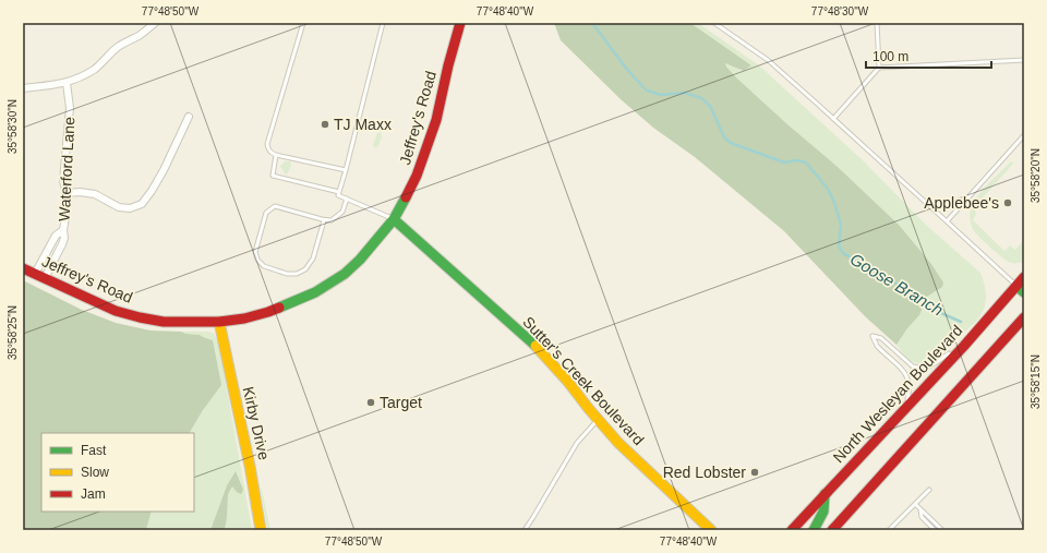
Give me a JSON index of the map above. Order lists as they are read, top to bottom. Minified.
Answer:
{"streets":{"main road":["Jeffrey's Road","Sutter's Creek Boulevard","North Wesleyan Boulevard","Kirby Drive"],"street":["Waterford Lane"]},"crossings":[["Jeffrey's Road","Waterford Lane"],["Jeffrey's Road","Sutter's Creek Boulevard"],["Jeffrey's Road","Kirby Drive"]],"water":["Goose Branch"],"places":["TJ Maxx","Applebee's","Target","Red Lobster"],"legend":["Fast","Slow","Jam"],"scale_bar":"100 m","coordinates":["77°48'50\"W","77°48'40\"W","77°48'30\"W","35°58'30\"N","35°58'20\"N","35°58'25\"N","35°58'15\"N"]}
